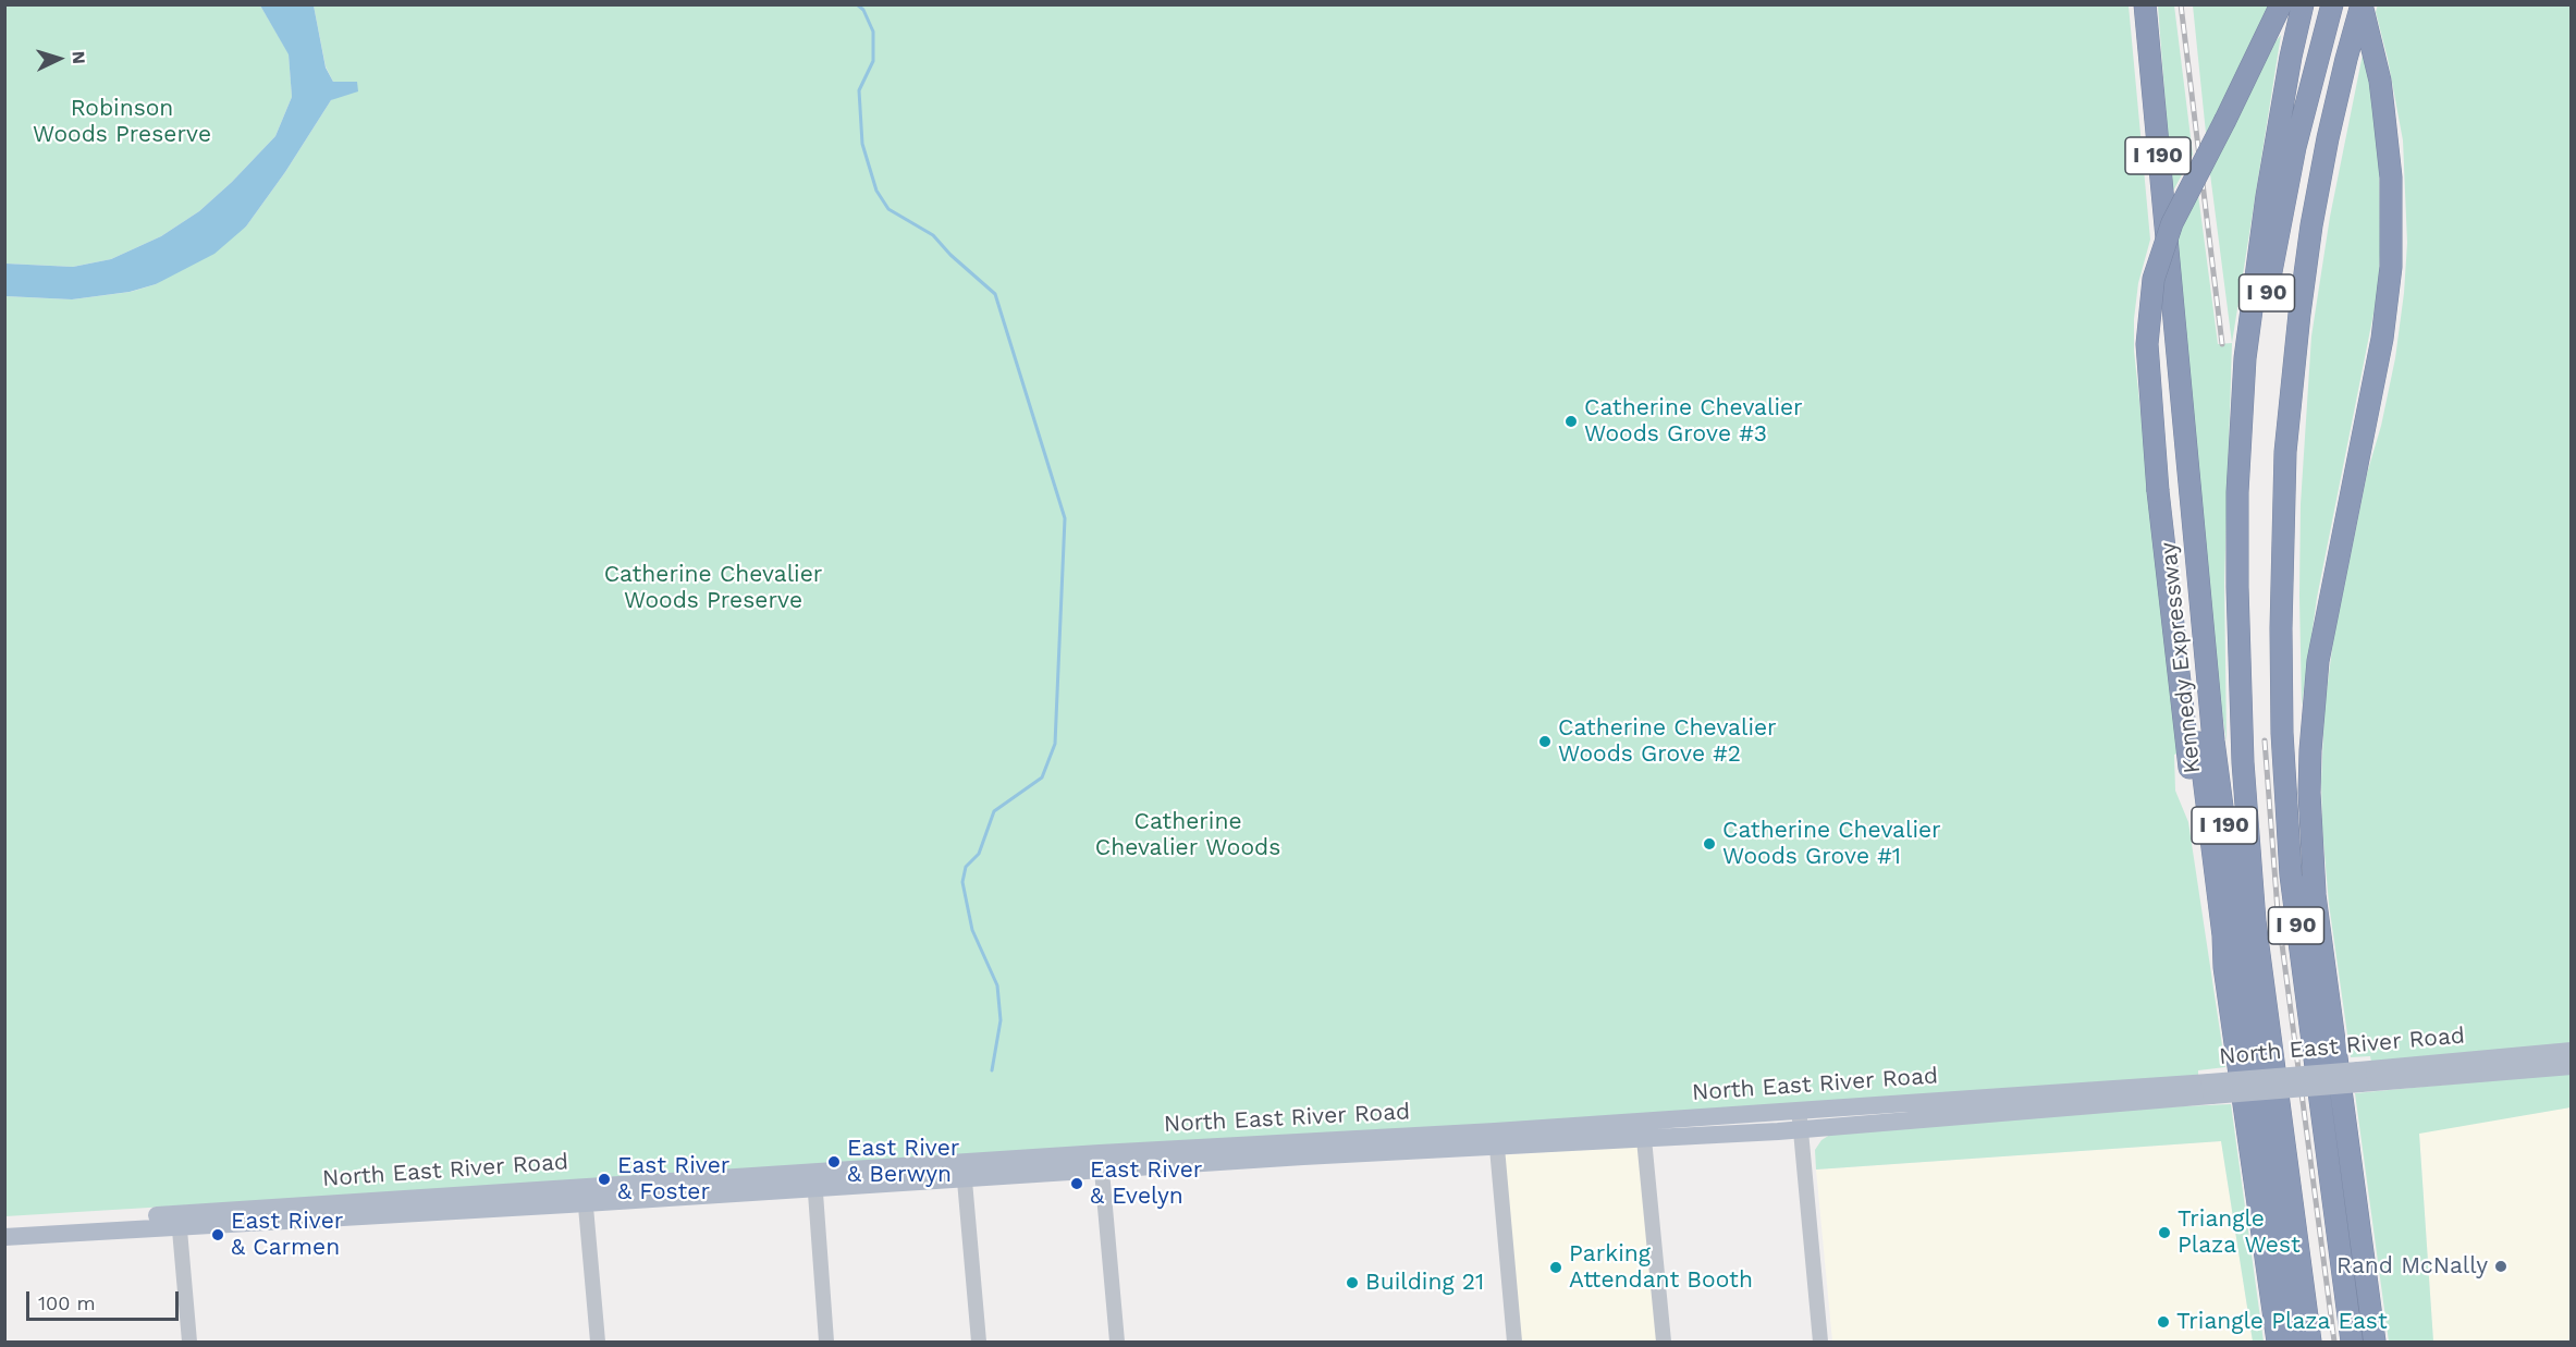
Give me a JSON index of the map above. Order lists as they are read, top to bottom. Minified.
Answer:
{"streets":{"highway":["I 190","I 90","Kennedy Expressway"],"main road":["North East River Road"]},"parks":["Robinson Woods Preserve","Catherine Chevalier Woods Preserve","Catherine Chevalier Woods"],"places":["Catherine Chevalier Woods Grove #3","Catherine Chevalier Woods Grove #2","Catherine Chevalier Woods Grove #1","East River & Berwyn","East River & Foster","East River & Evelyn","Triangle Plaza West","East River & Carmen","Rand McNally","Parking Attendant Booth","Building 21","Triangle Plaza East"],"scale_bar":"100 m","north":"right"}
